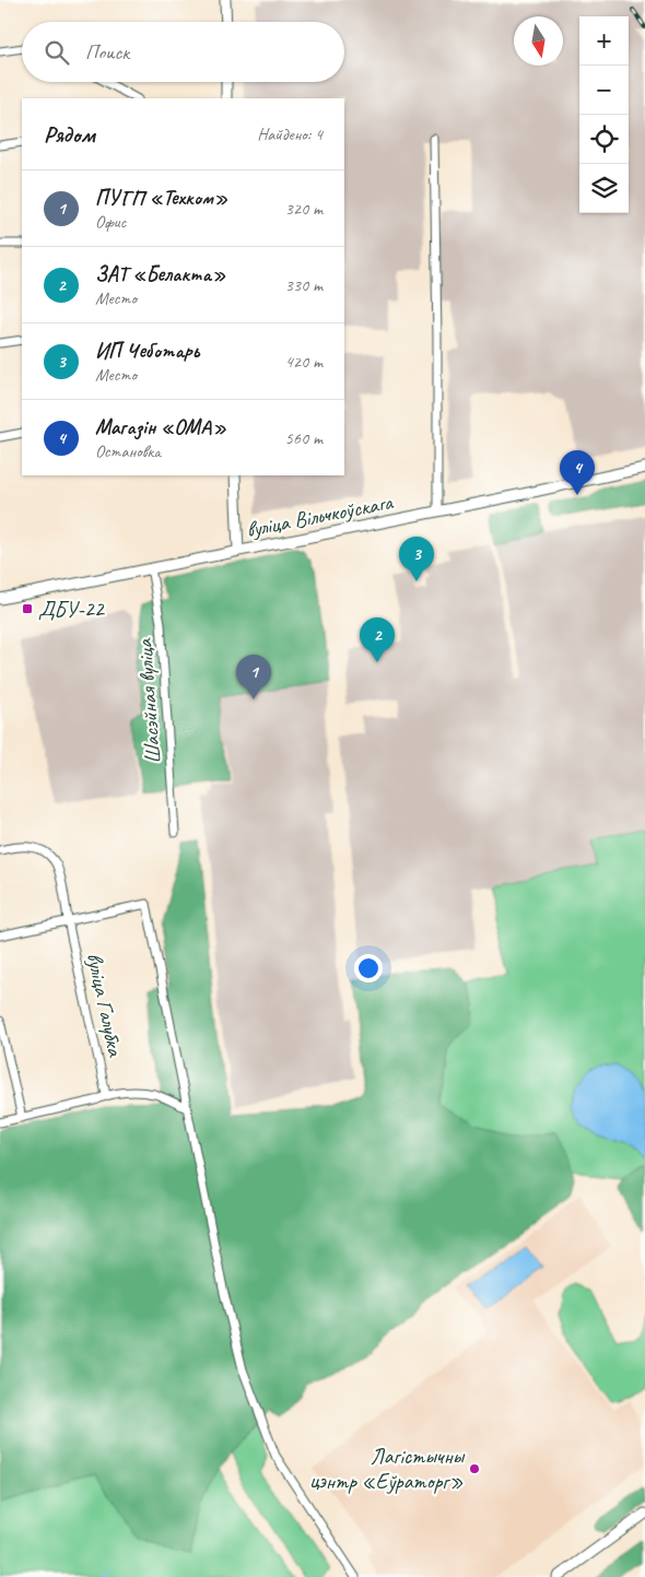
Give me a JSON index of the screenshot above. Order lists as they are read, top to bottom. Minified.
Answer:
{"streets":{"main road":["вуліца Вільчкоўскага"],"street":["Шасэйная вуліца","вуліца Галубка"]},"crossings":[["вуліца Вільчкоўскага","Шасэйная вуліца"]],"places":{"transit":["ДБУ-22"],"other":["Лагістычны цэнтр «Еўраторг»"]},"north":"bottom","page":{"map_buttons":["+","−"],"search":"Поиск","heading":["Рядом","Найдено: 4"],"list":[{"mark":"1","name":"ПУГП «Техком»","note":"Офис","value":"320 m"},{"mark":"2","name":"ЗАТ «Белакта»","note":"Место","value":"330 m"},{"mark":"3","name":"ИП Чеботарь","note":"Место","value":"420 m"},{"mark":"4","name":"Магазін «ОМА»","note":"Остановка","value":"560 m"}],"pins":["4","3","2","1"]}}
